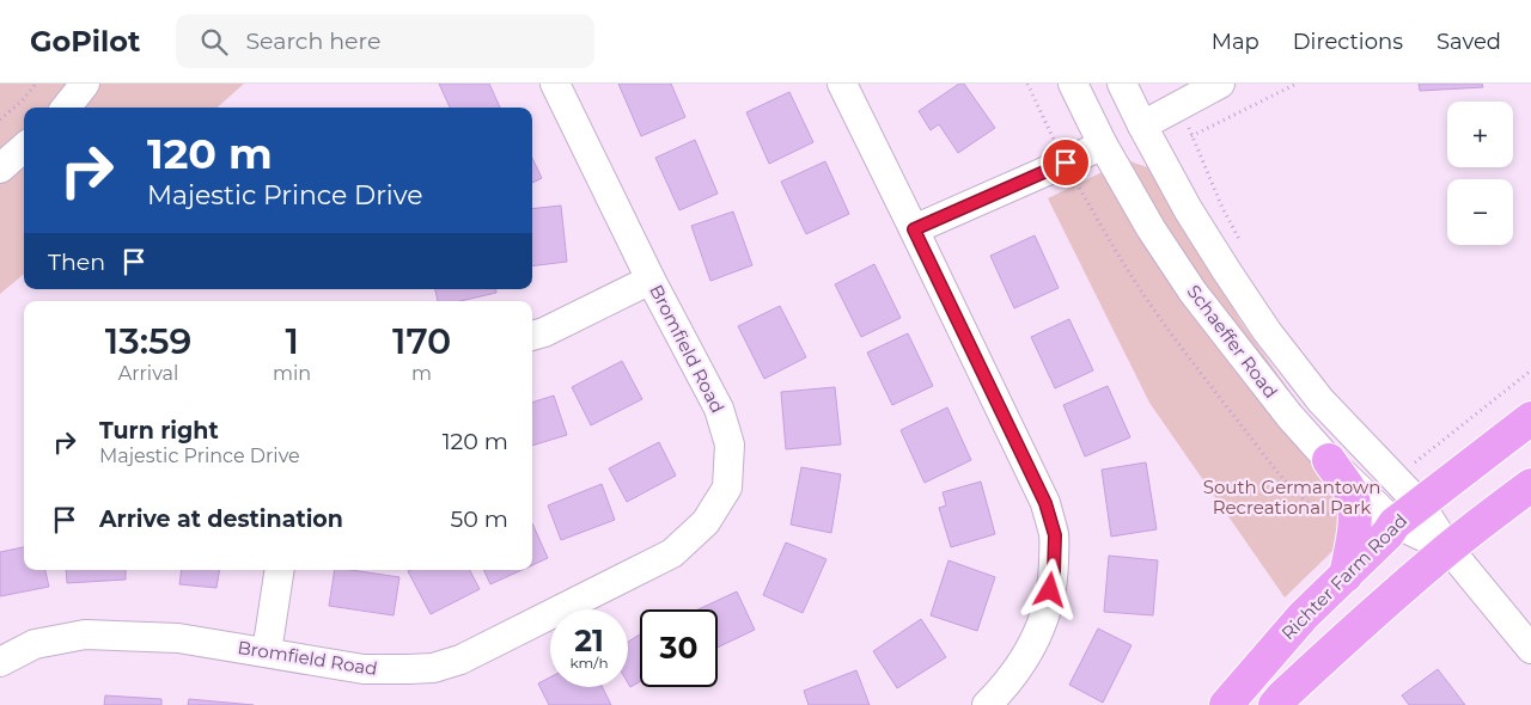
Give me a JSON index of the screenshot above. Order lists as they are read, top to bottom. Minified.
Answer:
{"streets":{"main road":["Richter Farm Road"],"street":["Schaeffer Road","Bromfield Road"]},"crossings":[["Schaeffer Road","Richter Farm Road"]],"parks":["South Germantown Recreational Park"],"page":{"header":"GoPilot","search":"Search here","nav":["Map","Directions","Saved"],"map_buttons":["+","−"],"turn":["120 m","Majestic Prince Drive"],"then":"Then","eta":["13:59","Arrival","1","min","170","m"],"list":[{"name":"Turn right","note":"Majestic Prince Drive","value":"120 m"},{"name":"Arrive at destination","value":"50 m"}],"speed":"21 km/h","limit":"30"}}
